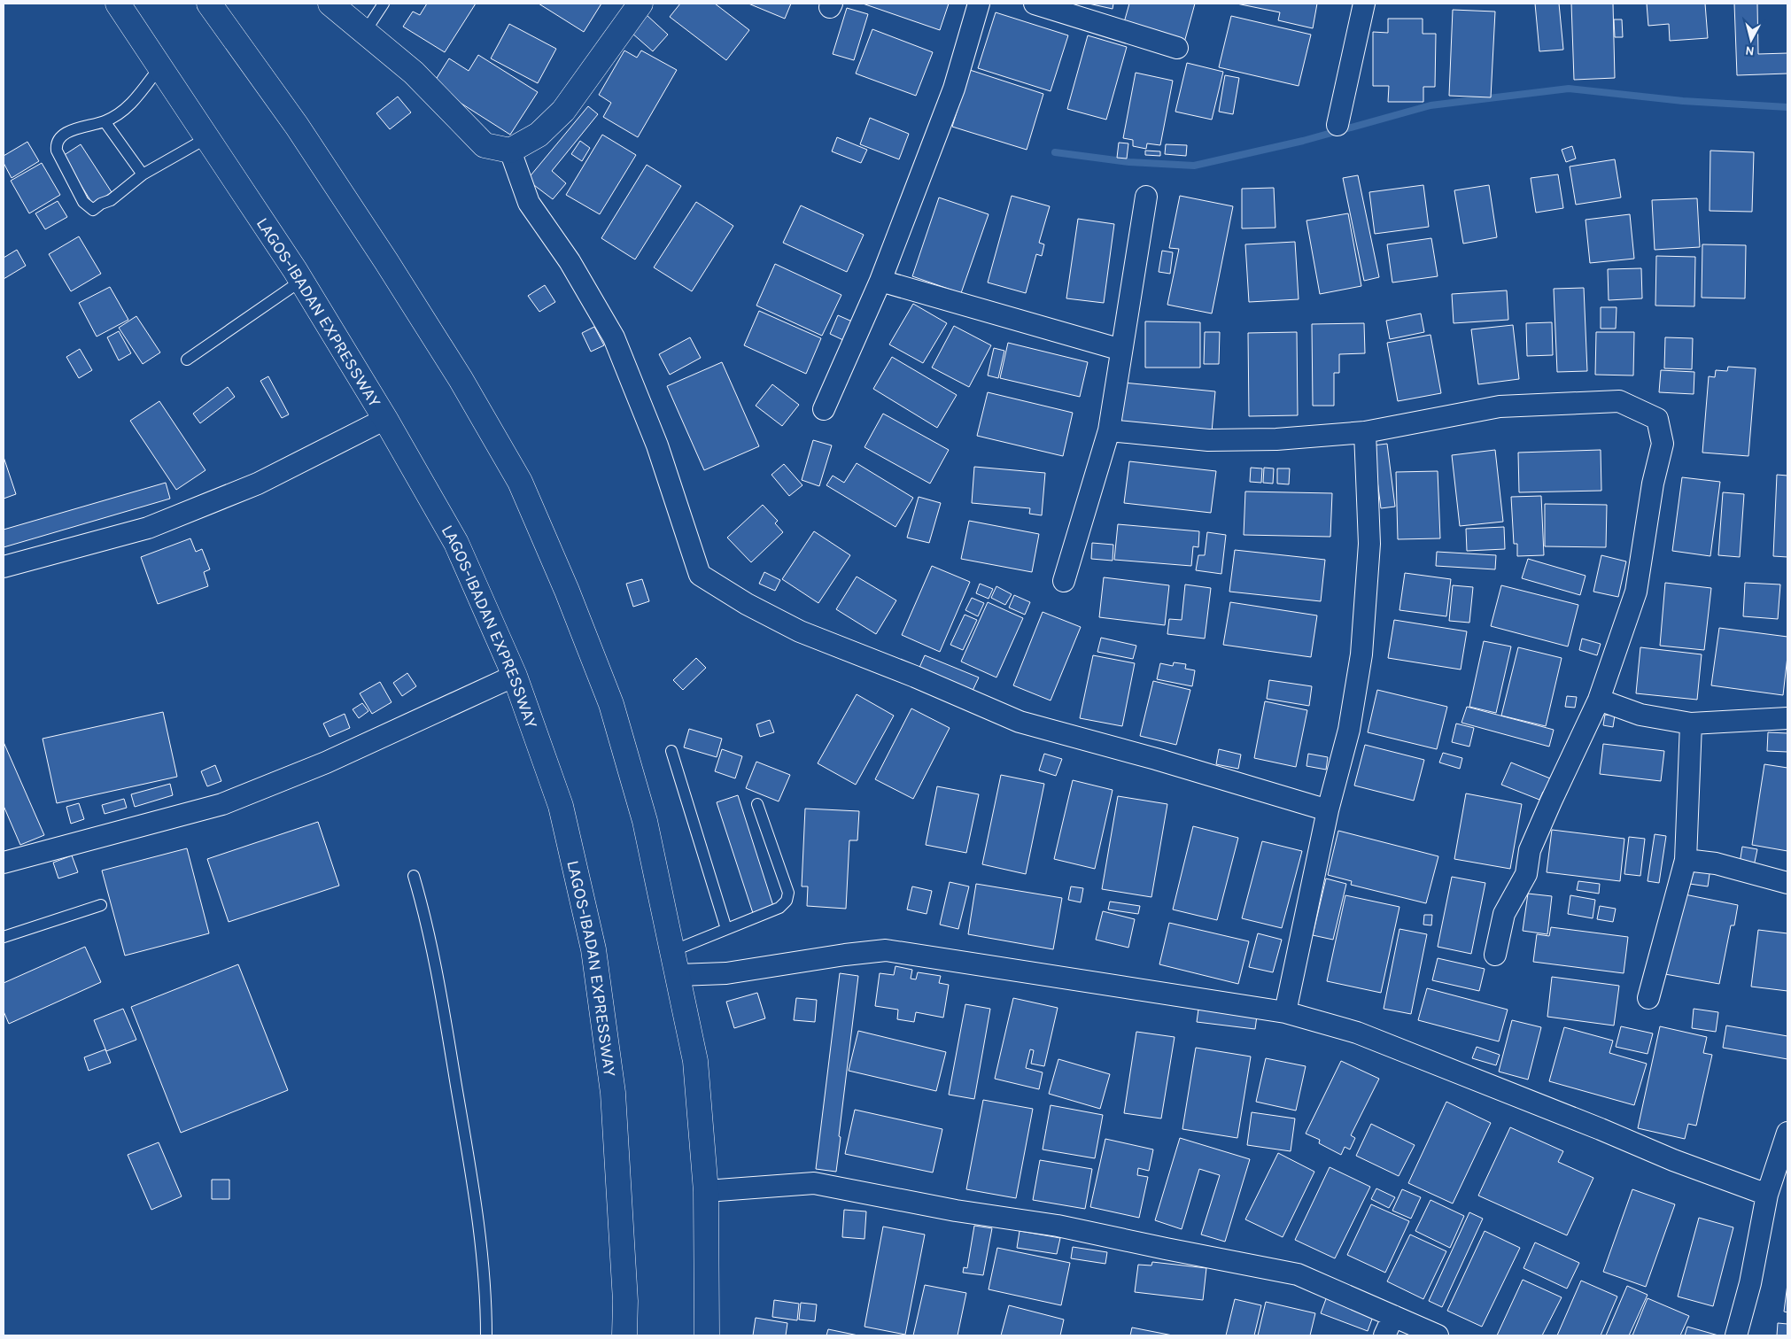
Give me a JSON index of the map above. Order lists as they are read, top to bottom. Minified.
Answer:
{"streets":{"main road":["LAGOS-IBADAN EXPRESSWAY"]},"north":"bottom"}
